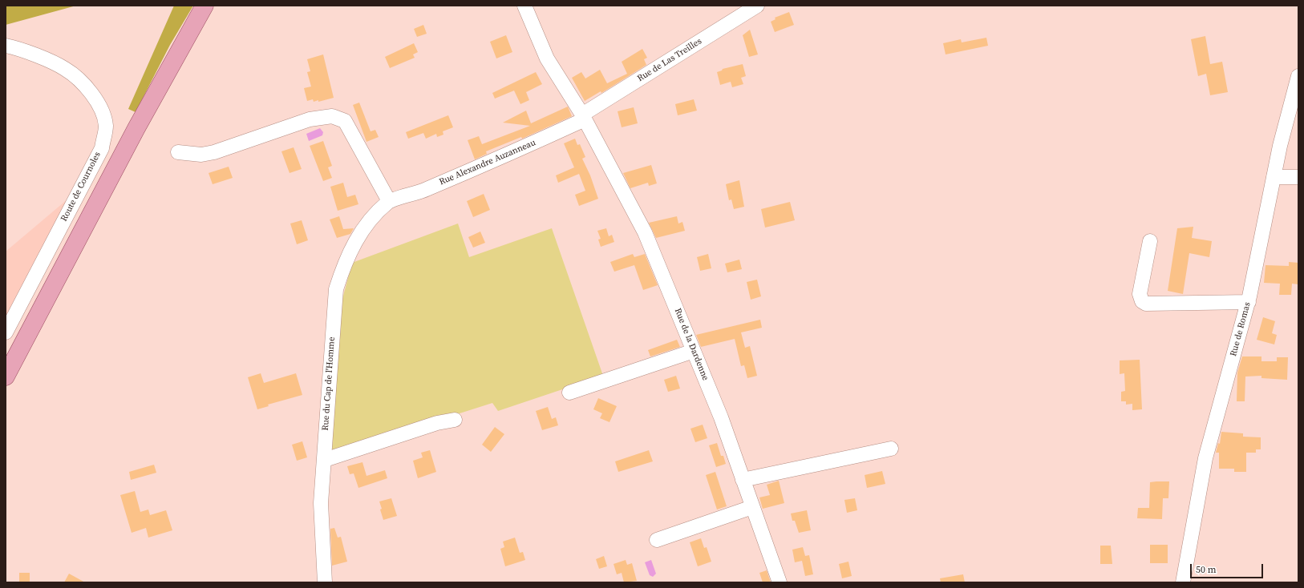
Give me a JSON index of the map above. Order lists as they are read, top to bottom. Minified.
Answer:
{"streets":{"street":["Rue de Las Treilles","Rue Alexandre Auzanneau","Route de Cournoles","Rue de Romas","Rue de la Dardenne","Rue du Cap de l'Homme"]},"crossings":[["Rue de Las Treilles","Rue Alexandre Auzanneau"],["Rue de Las Treilles","Rue de la Dardenne"],["Rue Alexandre Auzanneau","Rue de la Dardenne"],["Rue Alexandre Auzanneau","Rue du Cap de l'Homme"]],"scale_bar":"50 m"}
